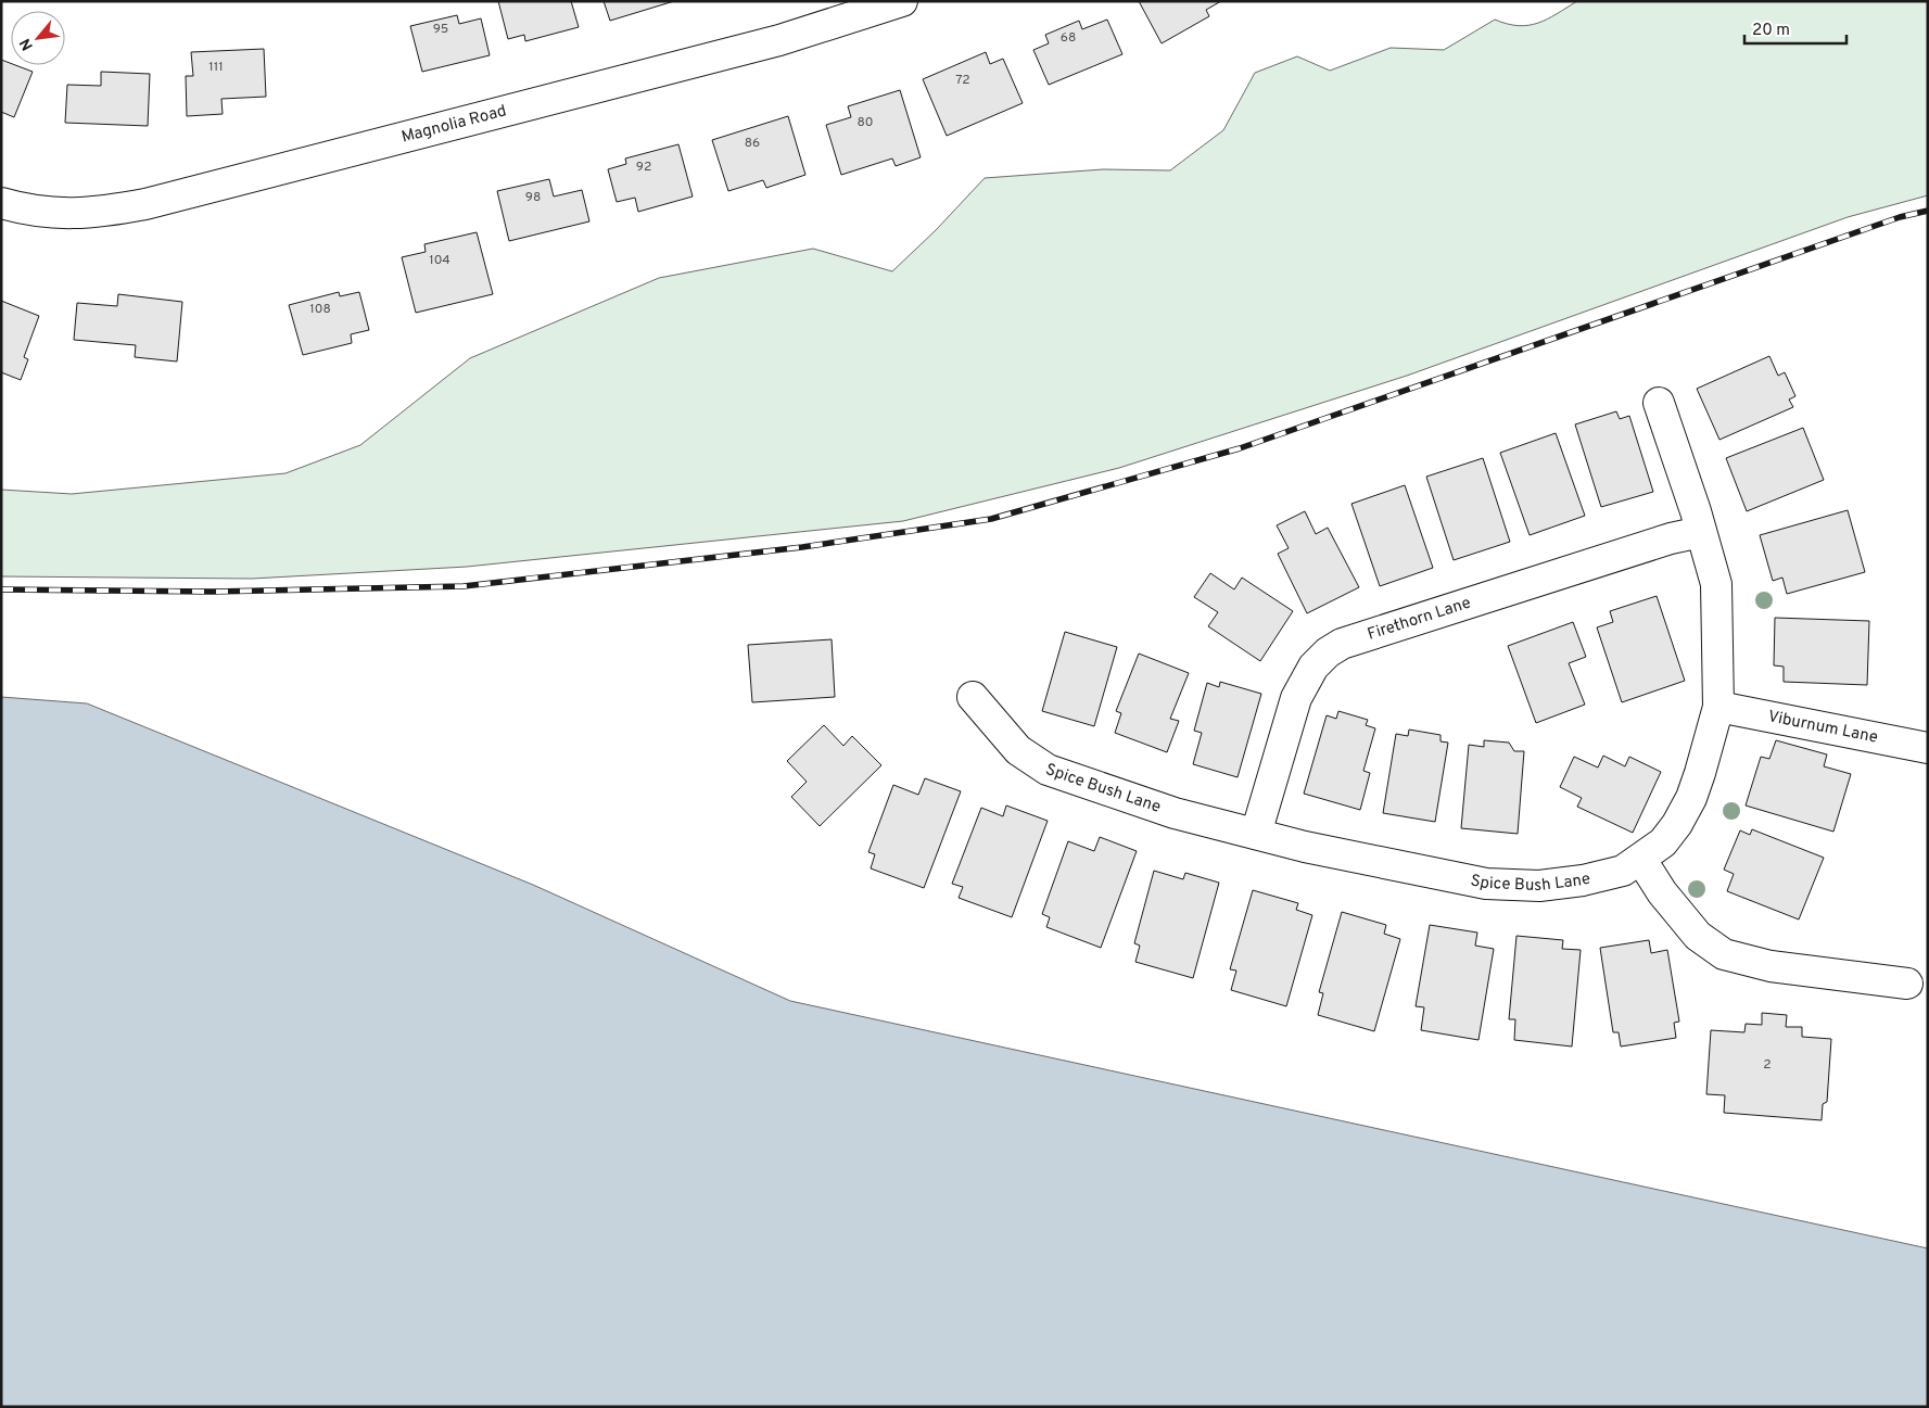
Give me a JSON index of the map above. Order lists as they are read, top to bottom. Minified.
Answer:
{"streets":{"street":["Magnolia Road","Firethorn Lane","Viburnum Lane","Spice Bush Lane"]},"crossings":[["Firethorn Lane","Spice Bush Lane"],["Viburnum Lane","Spice Bush Lane"]],"house_numbers":["95","68","111","72","80","86","92","98","104","108","2"],"scale_bar":"20 m","north":"bottom left"}
